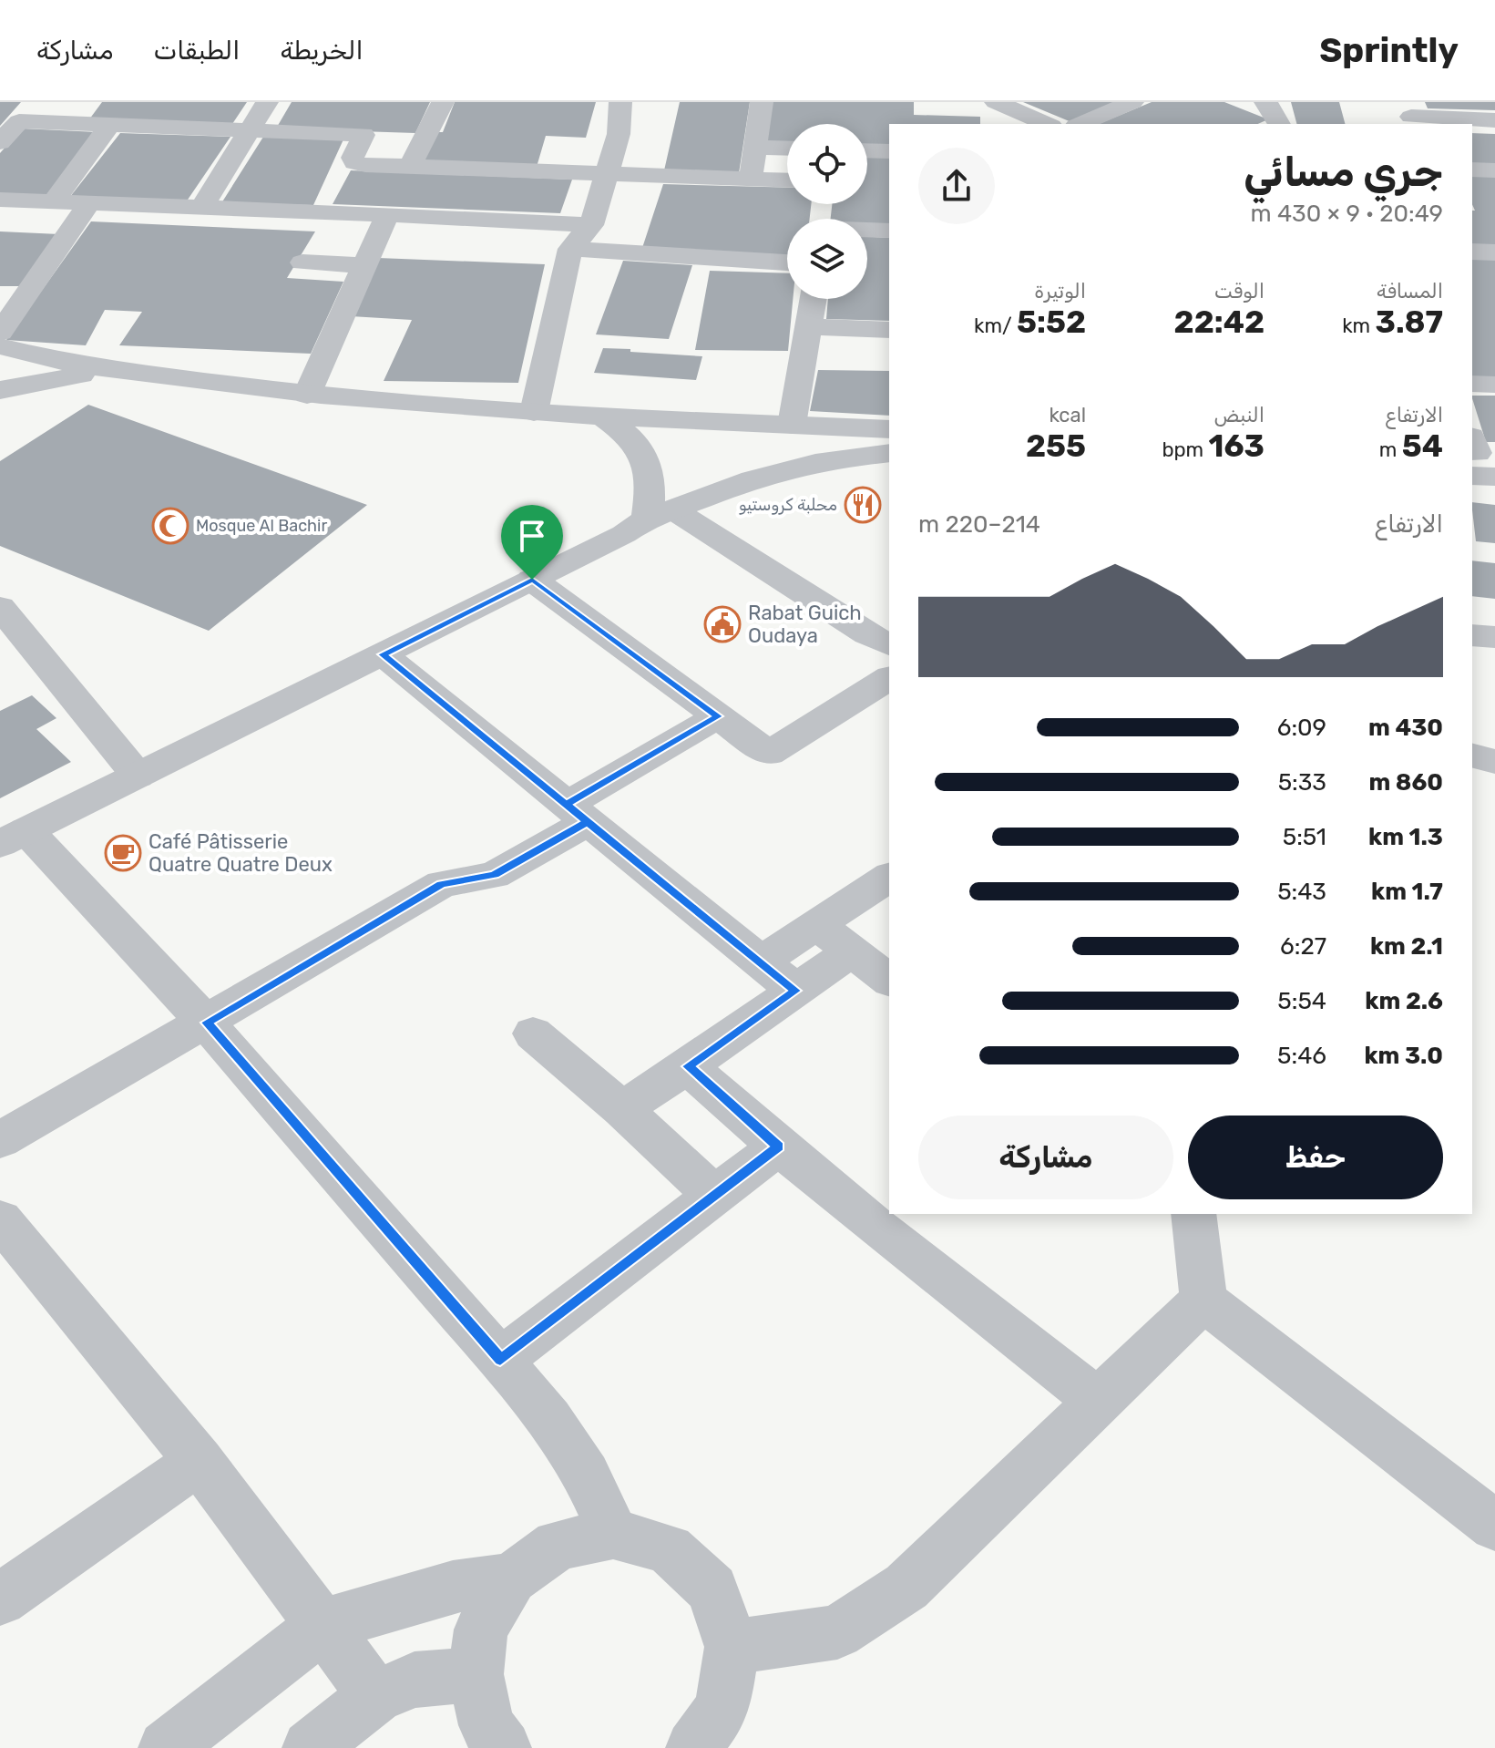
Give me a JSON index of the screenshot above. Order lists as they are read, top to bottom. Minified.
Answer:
{"places":{"restaurant":["محلبة كروستيو"],"mosque":["Mosque Al Bachir"],"public building":["Rabat Guich Oudaya"],"cafe":["Café Pâtisserie Quatre Quatre Deux"]},"page":{"header":"Sprintly","nav":["الخريطة","الطبقات","مشاركة"],"heading":["جري مسائي","20:49 · 9 × 430 m"],"stats":[["المسافة","3.87 km"],["الوقت","22:42"],["الوتيرة","5:52 /km"],["الارتفاع","54 m"],["النبض","163 bpm"],["kcal","255"]],"chart":["الارتفاع","214–220 m"],"list":[{"name":"430 m","note":"6:09"},{"name":"860 m","note":"5:33"},{"name":"1.3 km","note":"5:51"},{"name":"1.7 km","note":"5:43"},{"name":"2.1 km","note":"6:27"},{"name":"2.6 km","note":"5:54"},{"name":"3.0 km","note":"5:46"}],"buttons":["حفظ","مشاركة"]}}
